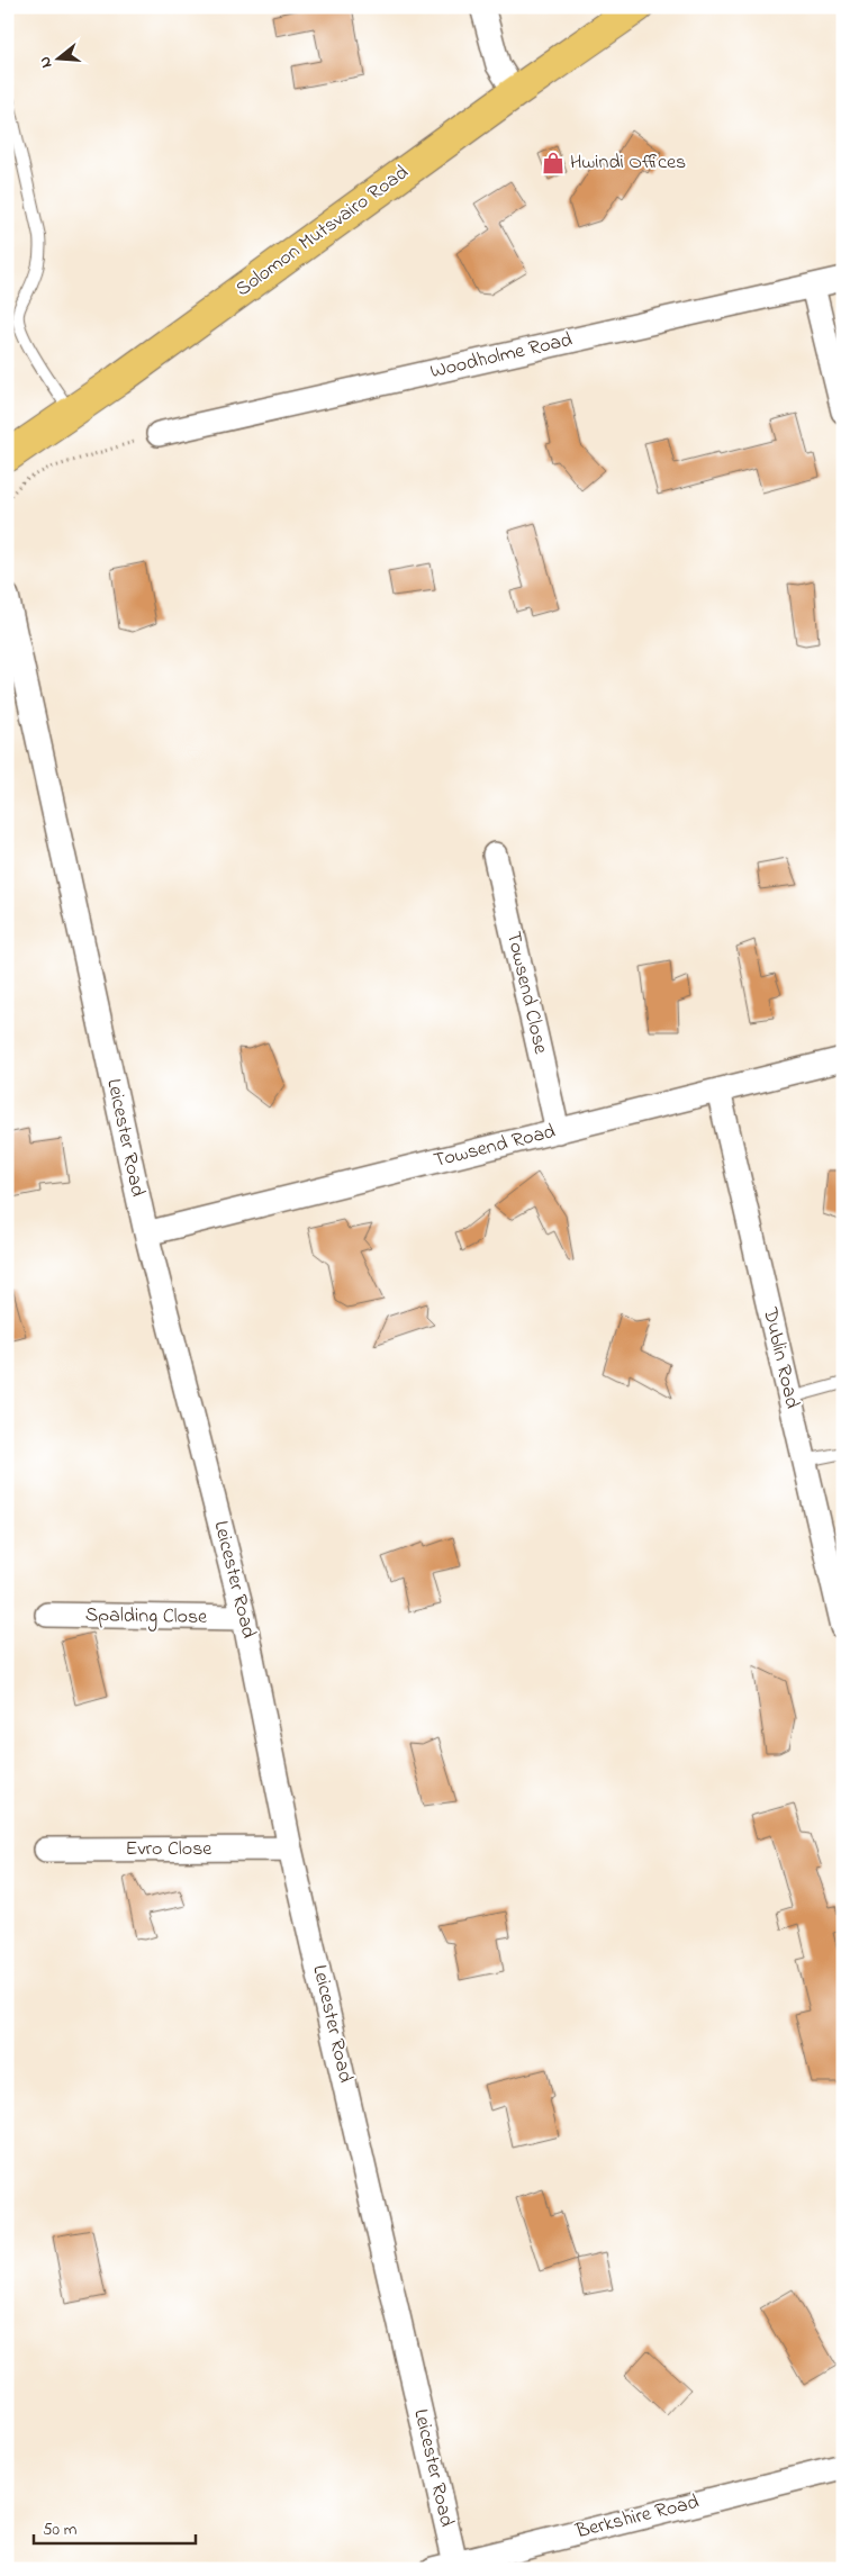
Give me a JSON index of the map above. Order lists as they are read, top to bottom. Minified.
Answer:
{"streets":{"highway":["Solomon Mutsvairo Road"],"street":["Woodholme Road","Towsend Close","Leicester Road","Towsend Road","Dublin Road","Spalding Close","Evro Close","Berkshire Road"]},"crossings":[["Towsend Close","Towsend Road"],["Leicester Road","Towsend Road"],["Leicester Road","Spalding Close"],["Leicester Road","Evro Close"],["Leicester Road","Berkshire Road"],["Towsend Road","Dublin Road"]],"places":{"shop":["Hwindi Offices"]},"scale_bar":"50 m","north":"left"}
